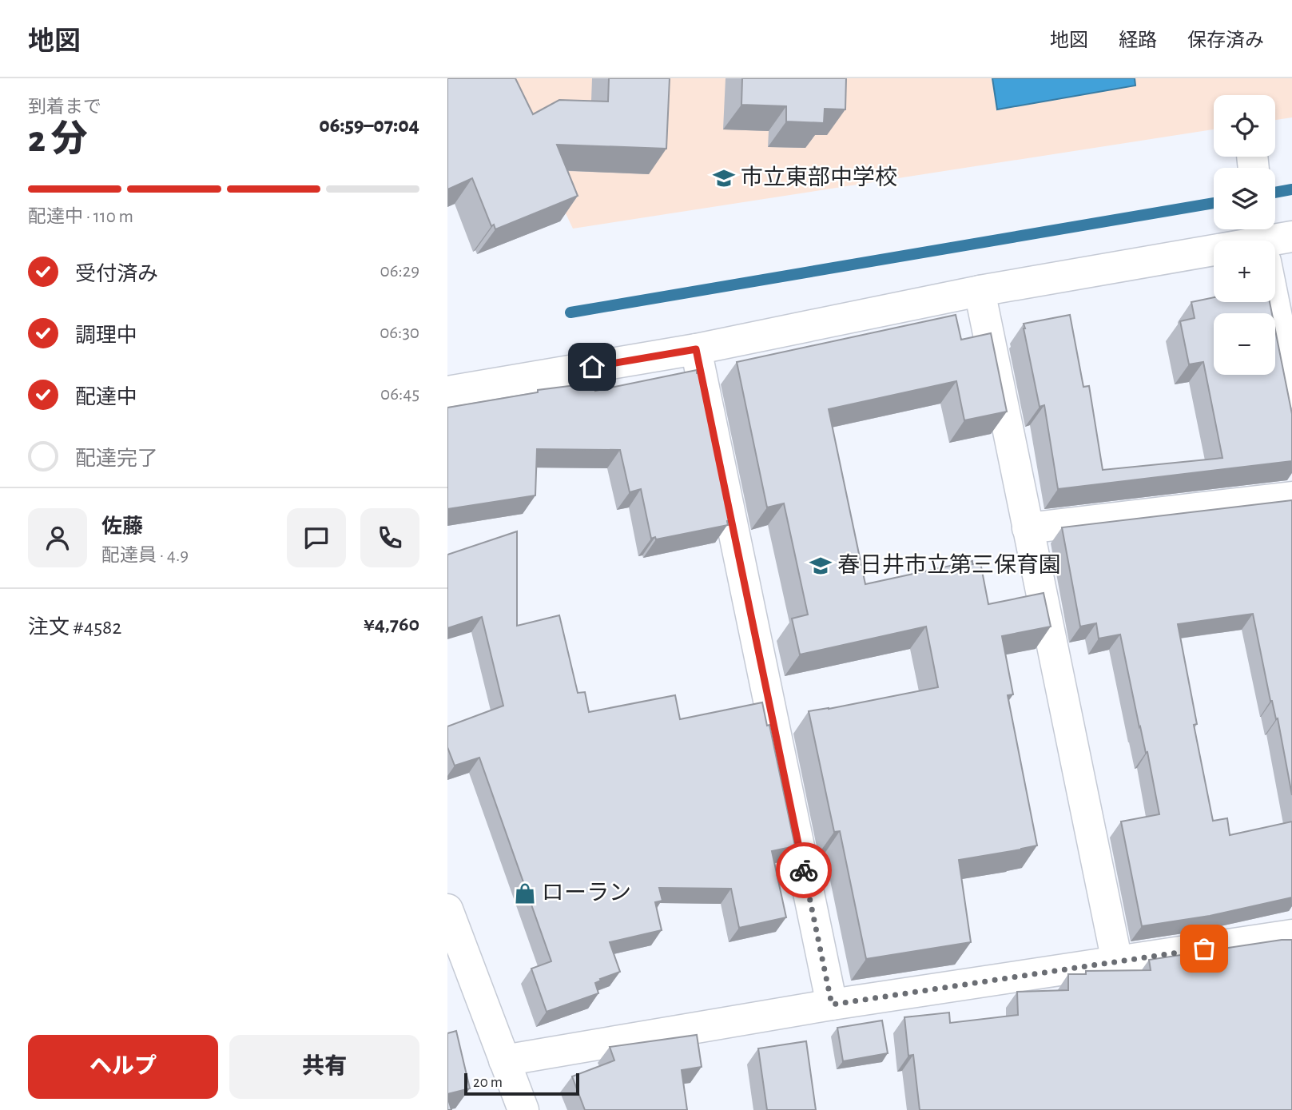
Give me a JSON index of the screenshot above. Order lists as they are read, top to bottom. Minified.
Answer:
{"places":{"school or university":["市立東部中学校","春日井市立第三保育園"],"shop":["ローラン"]},"scale_bar":"20 m","page":{"header":"地図","nav":["地図","経路","保存済み"],"heading":["2 分","到着まで","06:59–07:04"],"panel":["佐藤","配達員 · 4.9","注文 #4582","¥4,760"],"map_buttons":["+","−"],"bar":"配達中 · 110 m","list":[["受付済み","06:29"],["調理中","06:30"],["配達中","06:45"],"配達完了"],"buttons":["ヘルプ","共有"],"scale":"20 m"}}
